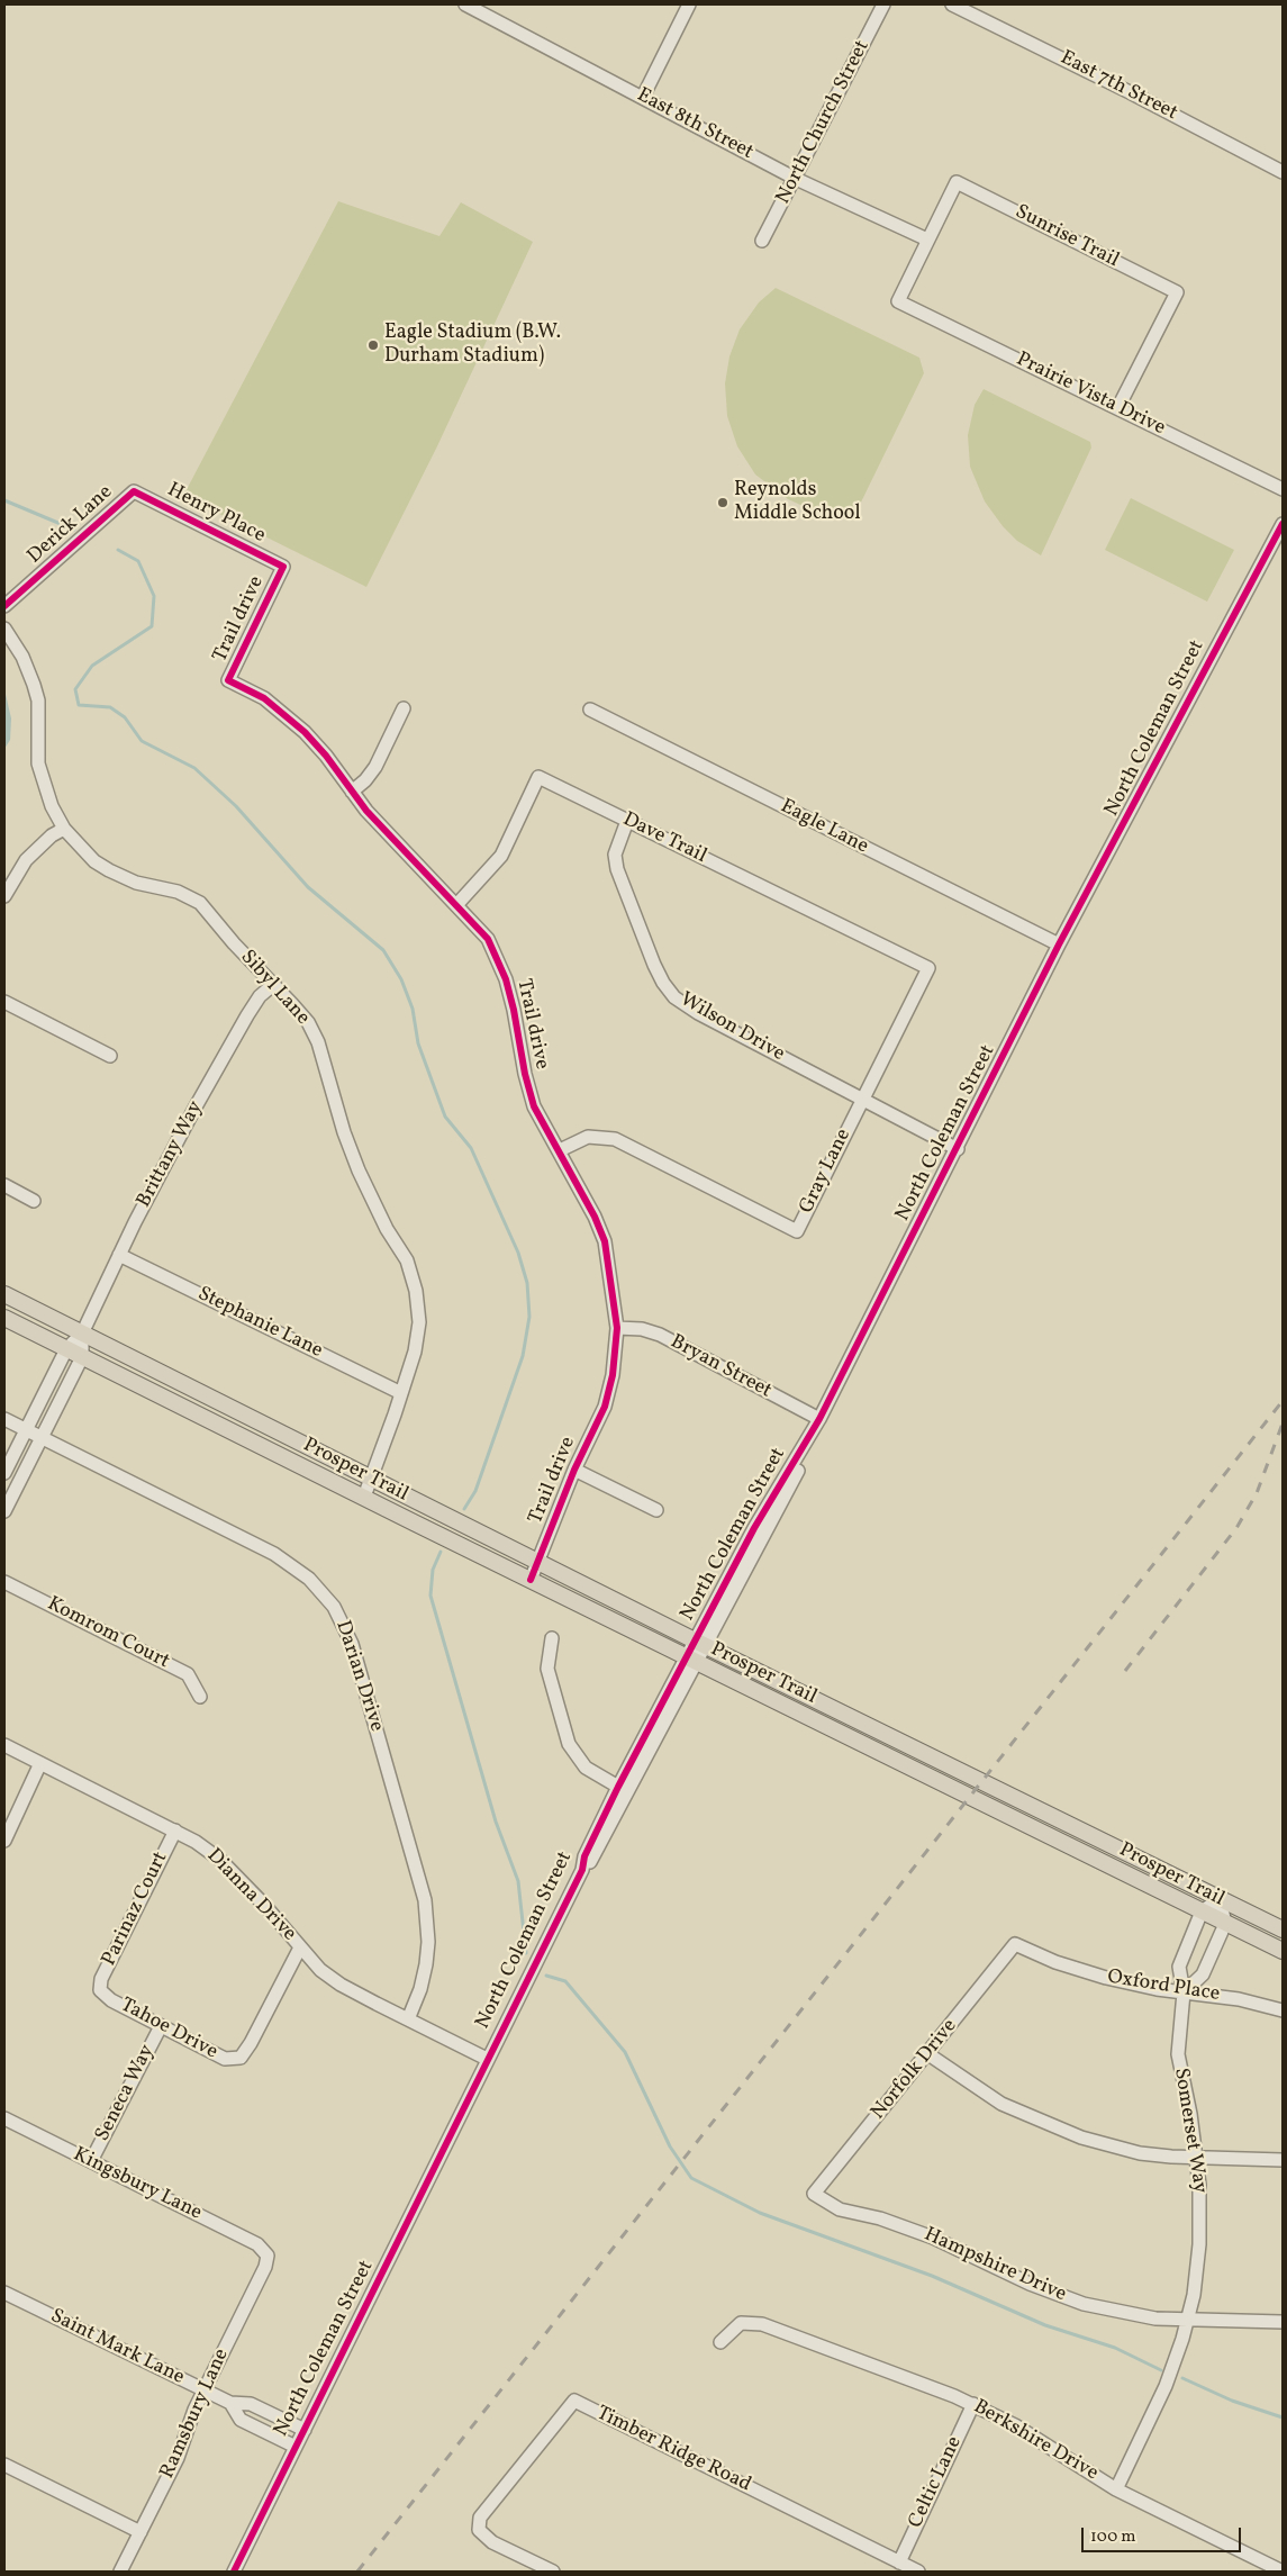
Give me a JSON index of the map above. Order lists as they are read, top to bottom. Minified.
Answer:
{"streets":{"main road":["Prosper Trail"],"street":["East 7th Street","North Church Street","East 8th Street","Sunrise Trail","Prairie Vista Drive","Henry Place","Derick Lane","Trail drive","North Coleman Street","Eagle Lane","Dave Trail","Sibyl Lane","Wilson Drive","Brittany Way","Gray Lane","Stephanie Lane","Bryan Street","Komrom Court","Darian Drive","Dianna Drive","Parinaz Court","Oxford Place","Tahoe Drive","Norfolk Drive","Seneca Way","Somerset Way","Kingsbury Lane","Hampshire Drive","Saint Mark Lane","Ramsbury Lane","Berkshire Drive","Timber Ridge Road","Celtic Lane"]},"crossings":[["North Church Street","East 8th Street"],["East 8th Street","Sunrise Trail"],["East 8th Street","Prairie Vista Drive"],["Sunrise Trail","Prairie Vista Drive"],["Henry Place","Derick Lane"],["Henry Place","Trail drive"],["Trail drive","Dave Trail"],["Trail drive","Gray Lane"],["Trail drive","Bryan Street"],["Trail drive","Prosper Trail"],["North Coleman Street","Eagle Lane"],["North Coleman Street","Wilson Drive"],["North Coleman Street","Bryan Street"],["North Coleman Street","Prosper Trail"],["North Coleman Street","Dianna Drive"],["North Coleman Street","Saint Mark Lane"],["Dave Trail","Wilson Drive"],["Dave Trail","Gray Lane"],["Sibyl Lane","Brittany Way"],["Sibyl Lane","Stephanie Lane"],["Sibyl Lane","Prosper Trail"],["Wilson Drive","Gray Lane"],["Brittany Way","Stephanie Lane"],["Brittany Way","Prosper Trail"],["Brittany Way","Darian Drive"],["Prosper Trail","Somerset Way"],["Darian Drive","Dianna Drive"],["Dianna Drive","Parinaz Court"],["Dianna Drive","Tahoe Drive"],["Parinaz Court","Tahoe Drive"],["Oxford Place","Norfolk Drive"],["Oxford Place","Somerset Way"],["Tahoe Drive","Seneca Way"],["Norfolk Drive","Hampshire Drive"],["Seneca Way","Kingsbury Lane"],["Somerset Way","Hampshire Drive"],["Somerset Way","Berkshire Drive"],["Kingsbury Lane","Ramsbury Lane"],["Saint Mark Lane","Ramsbury Lane"],["Berkshire Drive","Celtic Lane"],["Timber Ridge Road","Celtic Lane"]],"places":["Eagle Stadium (B.W. Durham Stadium)","Reynolds Middle School"],"scale_bar":"100 m"}
